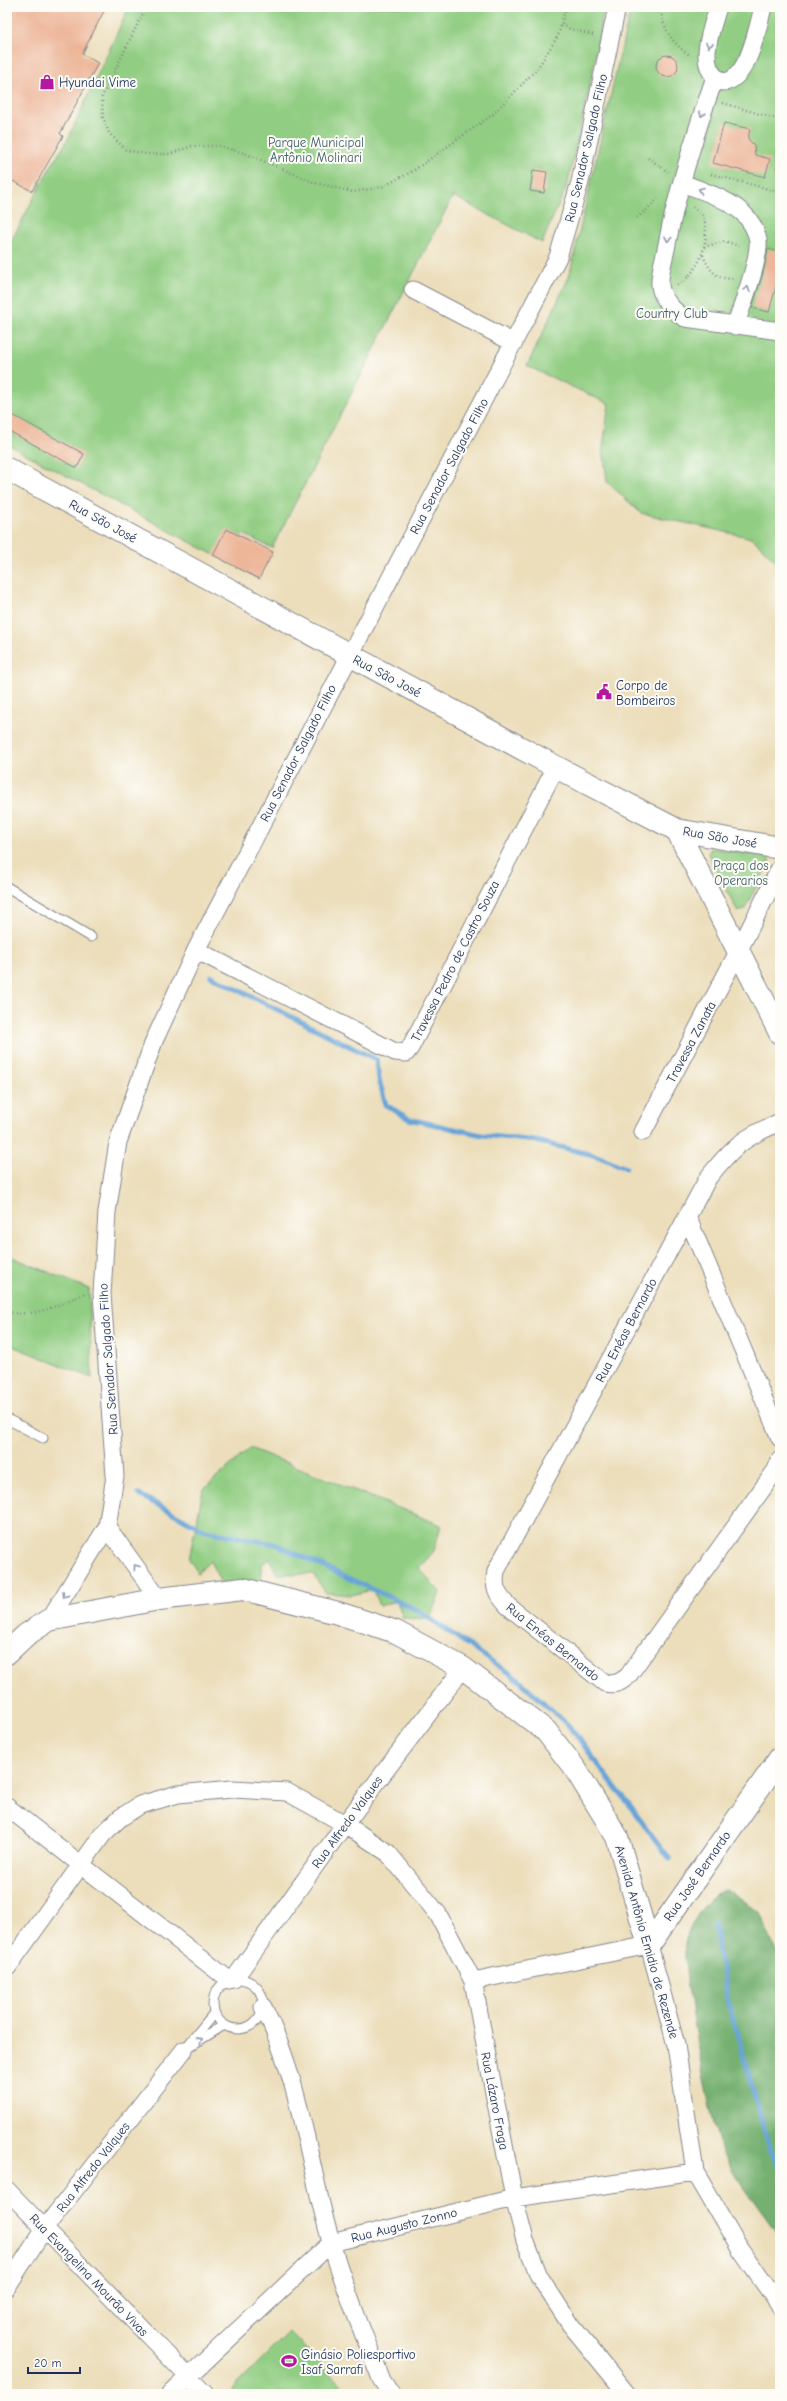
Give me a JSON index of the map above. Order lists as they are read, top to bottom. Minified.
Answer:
{"streets":{"street":["Rua Senador Salgado Filho","Rua São José","Travessa Pedro de Castro Souza","Travessa Zanata","Rua Enéas Bernardo","Rua Alfredo Valques","Rua José Bernardo","Avenida Antônio Emidio de Rezende","Rua Lázaro Fraga","Rua Augusto Zonno","Rua Evangelina Mourão Vivas"]},"crossings":[["Rua Senador Salgado Filho","Rua São José"],["Rua Senador Salgado Filho","Travessa Pedro de Castro Souza"],["Rua São José","Travessa Pedro de Castro Souza"],["Rua Alfredo Valques","Avenida Antônio Emidio de Rezende"],["Rua Alfredo Valques","Rua Lázaro Fraga"],["Rua Alfredo Valques","Rua Evangelina Mourão Vivas"],["Rua José Bernardo","Avenida Antônio Emidio de Rezende"],["Avenida Antônio Emidio de Rezende","Rua Augusto Zonno"],["Rua Lázaro Fraga","Rua Augusto Zonno"],["Rua Augusto Zonno","Rua Evangelina Mourão Vivas"]],"parks":["Parque Municipal Antônio Molinari","Country Club","Praça dos Operarios"],"places":{"shop":["Hyundai Vime"],"public building":["Corpo de Bombeiros"],"sports":["Ginásio Poliesportivo Isaf Sarrafi"]},"scale_bar":"20 m"}
